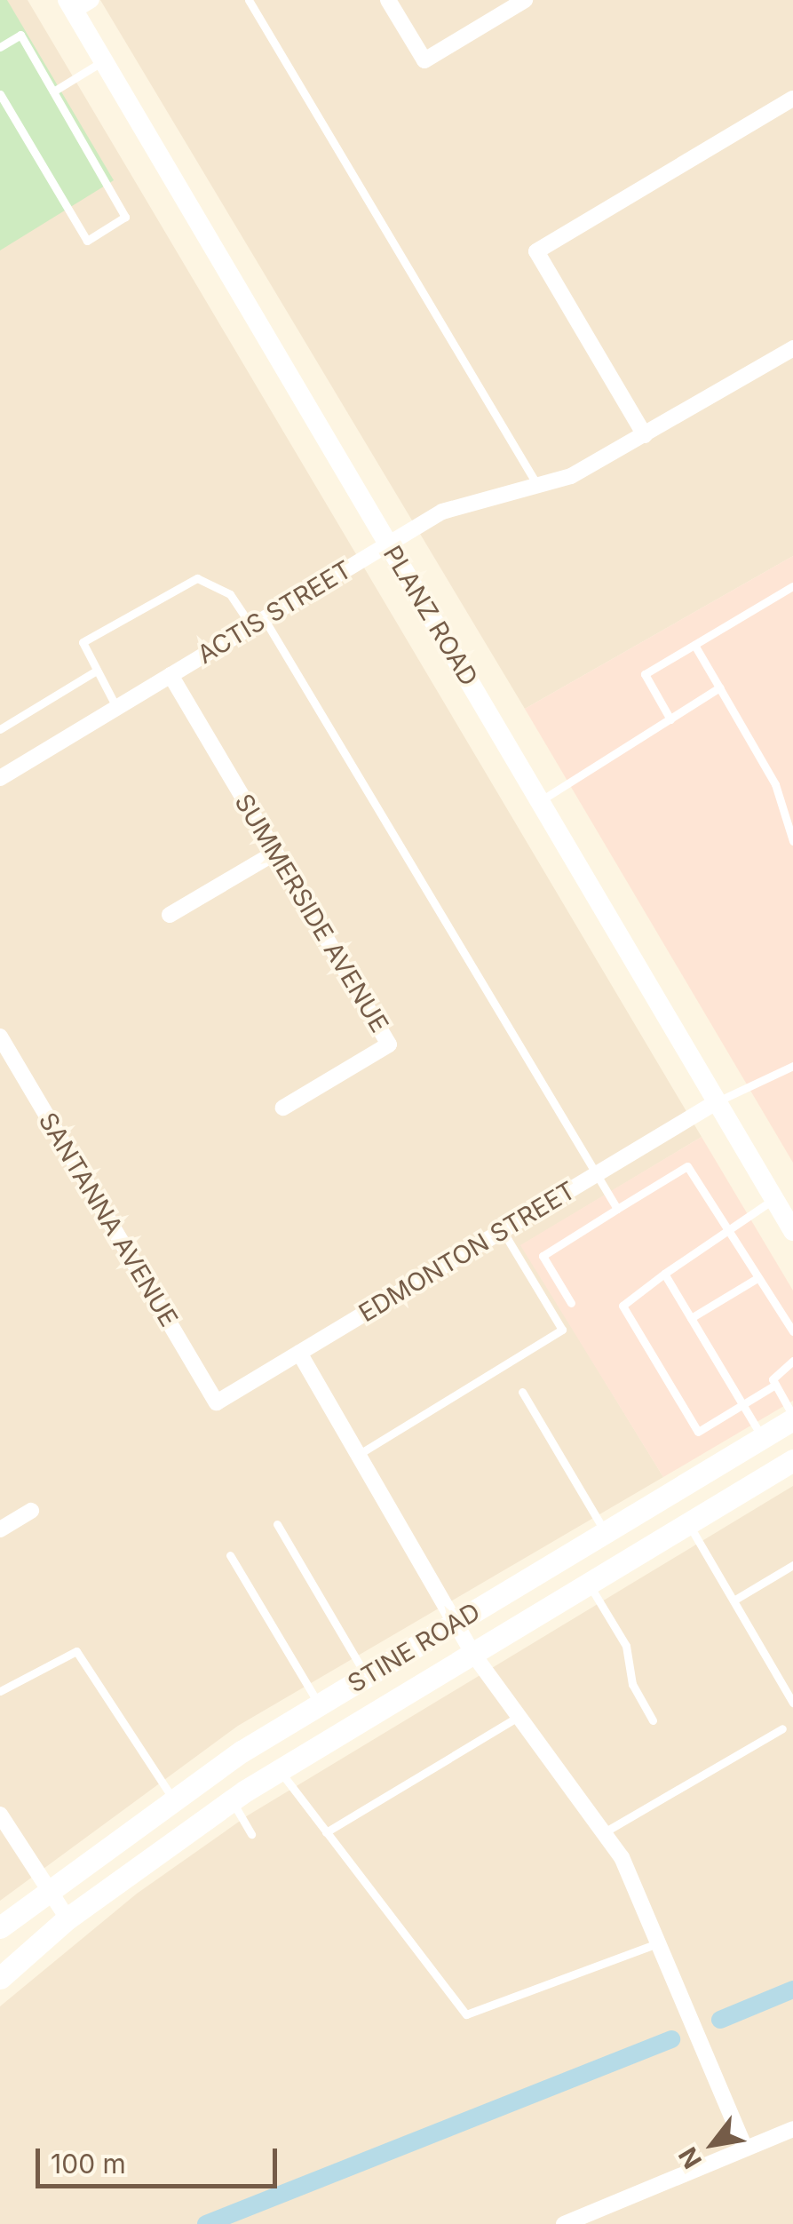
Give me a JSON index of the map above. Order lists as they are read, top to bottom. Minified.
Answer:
{"streets":{"main road":["STINE ROAD"],"street":["ACTIS STREET","PLANZ ROAD","SUMMERSIDE AVENUE","SANTANNA AVENUE","EDMONTON STREET"]},"crossings":[["ACTIS STREET","PLANZ ROAD"],["ACTIS STREET","SUMMERSIDE AVENUE"],["PLANZ ROAD","EDMONTON STREET"],["SANTANNA AVENUE","EDMONTON STREET"]],"scale_bar":"100 m","north":"bottom left"}
